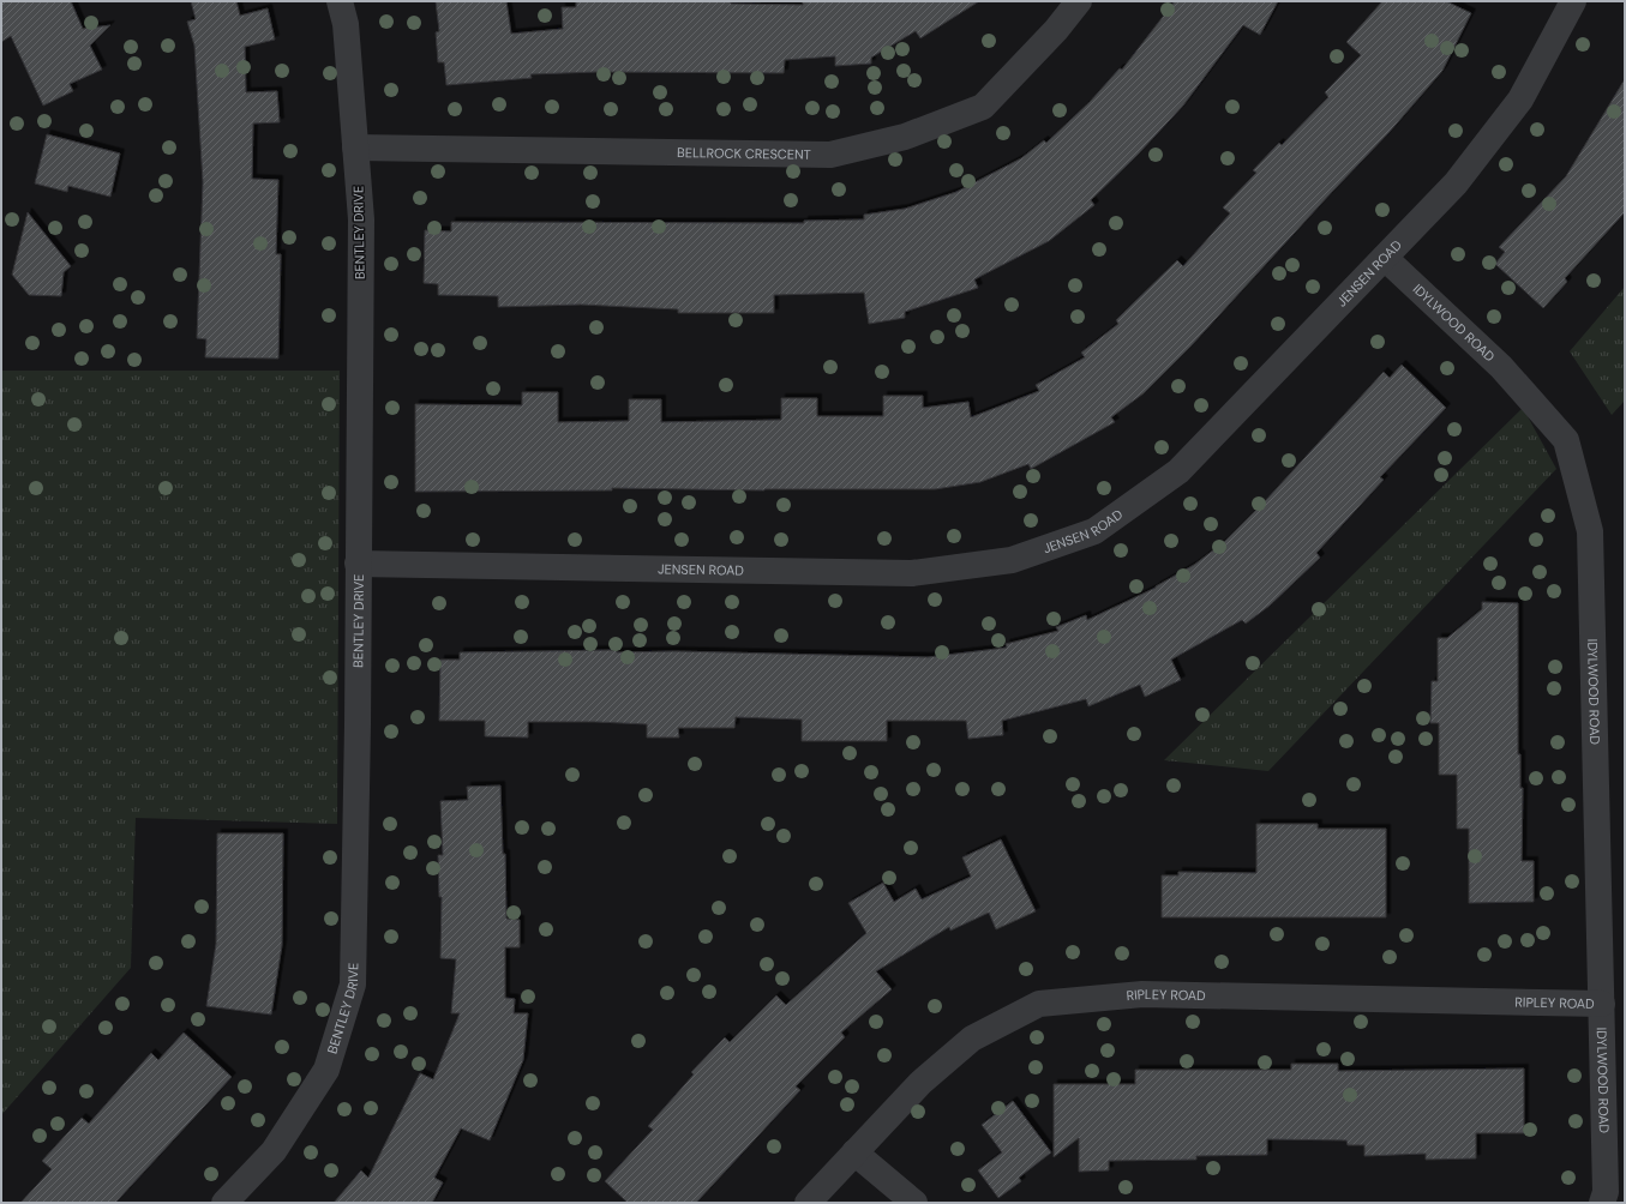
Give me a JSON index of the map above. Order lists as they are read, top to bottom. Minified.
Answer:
{"streets":{"street":["BELLROCK CRESCENT","BENTLEY DRIVE","JENSEN ROAD","IDYLWOOD ROAD","RIPLEY ROAD"]},"crossings":[["BELLROCK CRESCENT","BENTLEY DRIVE"],["BENTLEY DRIVE","JENSEN ROAD"],["JENSEN ROAD","IDYLWOOD ROAD"],["IDYLWOOD ROAD","RIPLEY ROAD"]]}
